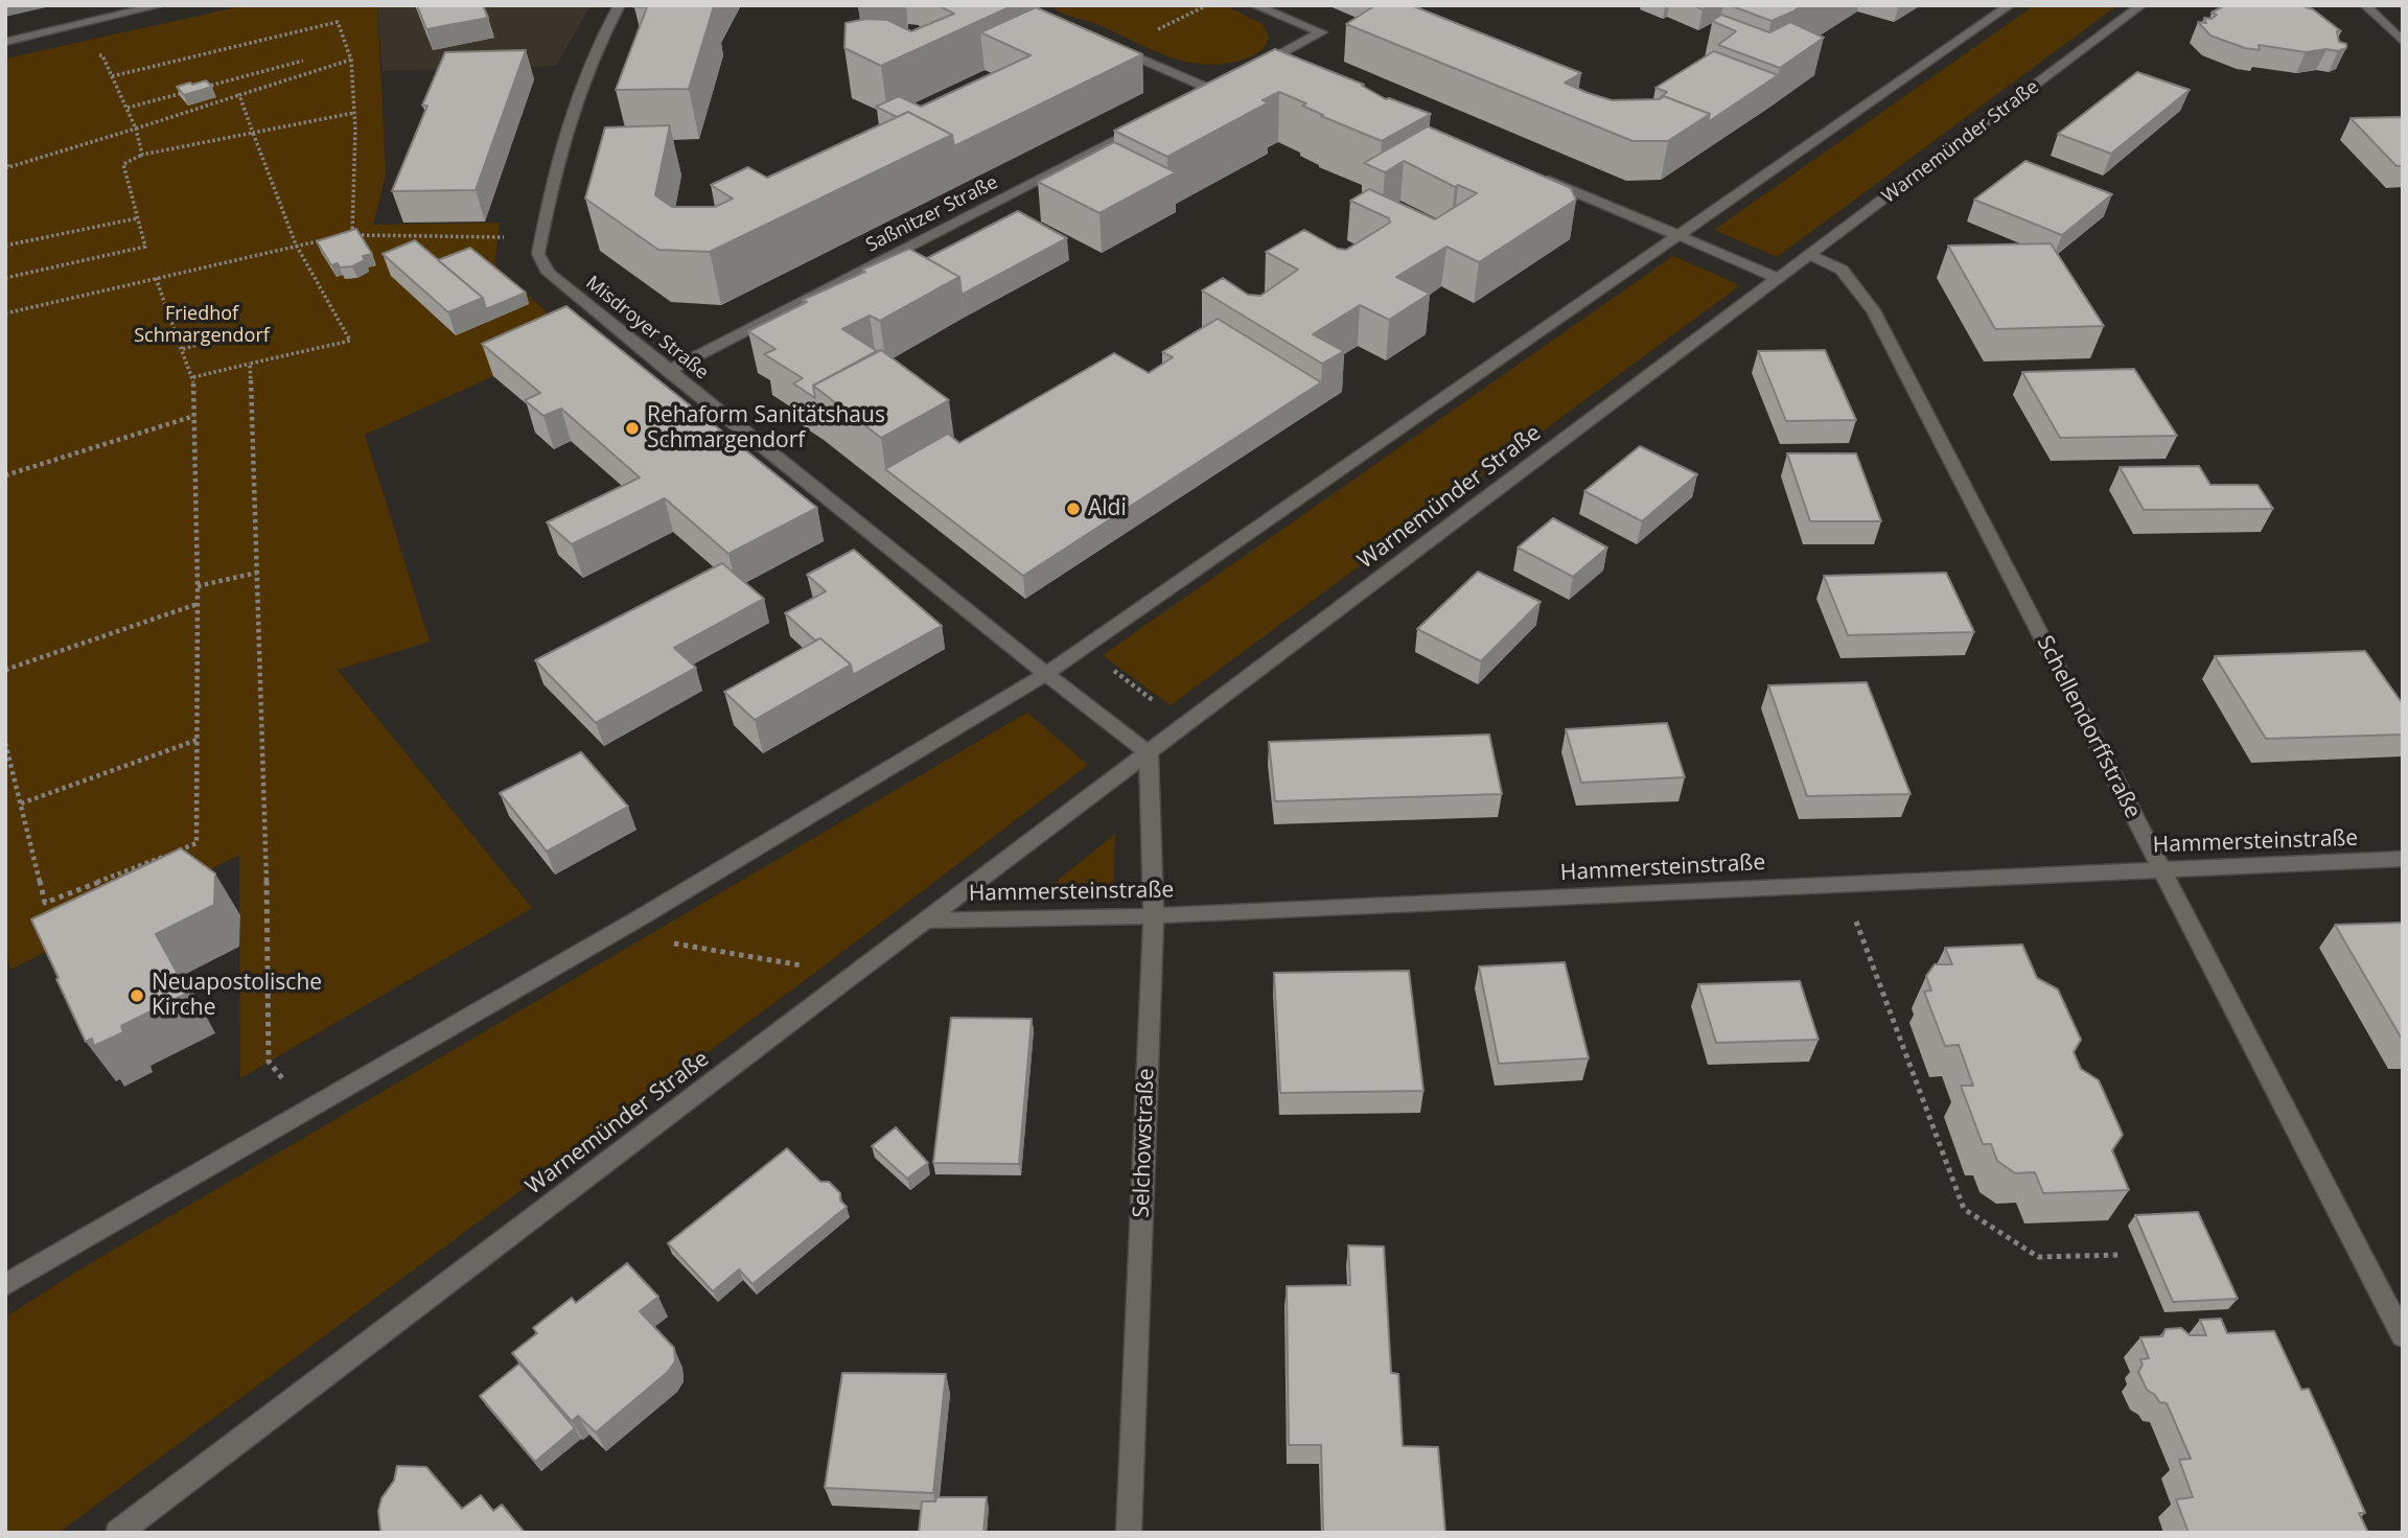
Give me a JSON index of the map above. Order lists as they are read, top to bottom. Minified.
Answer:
{"streets":{"street":["Warnemünder Straße","Saßnitzer Straße","Misdroyer Straße","Schellendorffstraße","Hammersteinstraße","Selchowstraße"]},"crossings":[["Warnemünder Straße","Schellendorffstraße"],["Warnemünder Straße","Hammersteinstraße"],["Warnemünder Straße","Selchowstraße"],["Saßnitzer Straße","Misdroyer Straße"],["Schellendorffstraße","Hammersteinstraße"],["Hammersteinstraße","Selchowstraße"]],"parks":["Friedhof Schmargendorf"],"places":["Rehaform Sanitätshaus Schmargendorf","Aldi","Neuapostolische Kirche"]}
